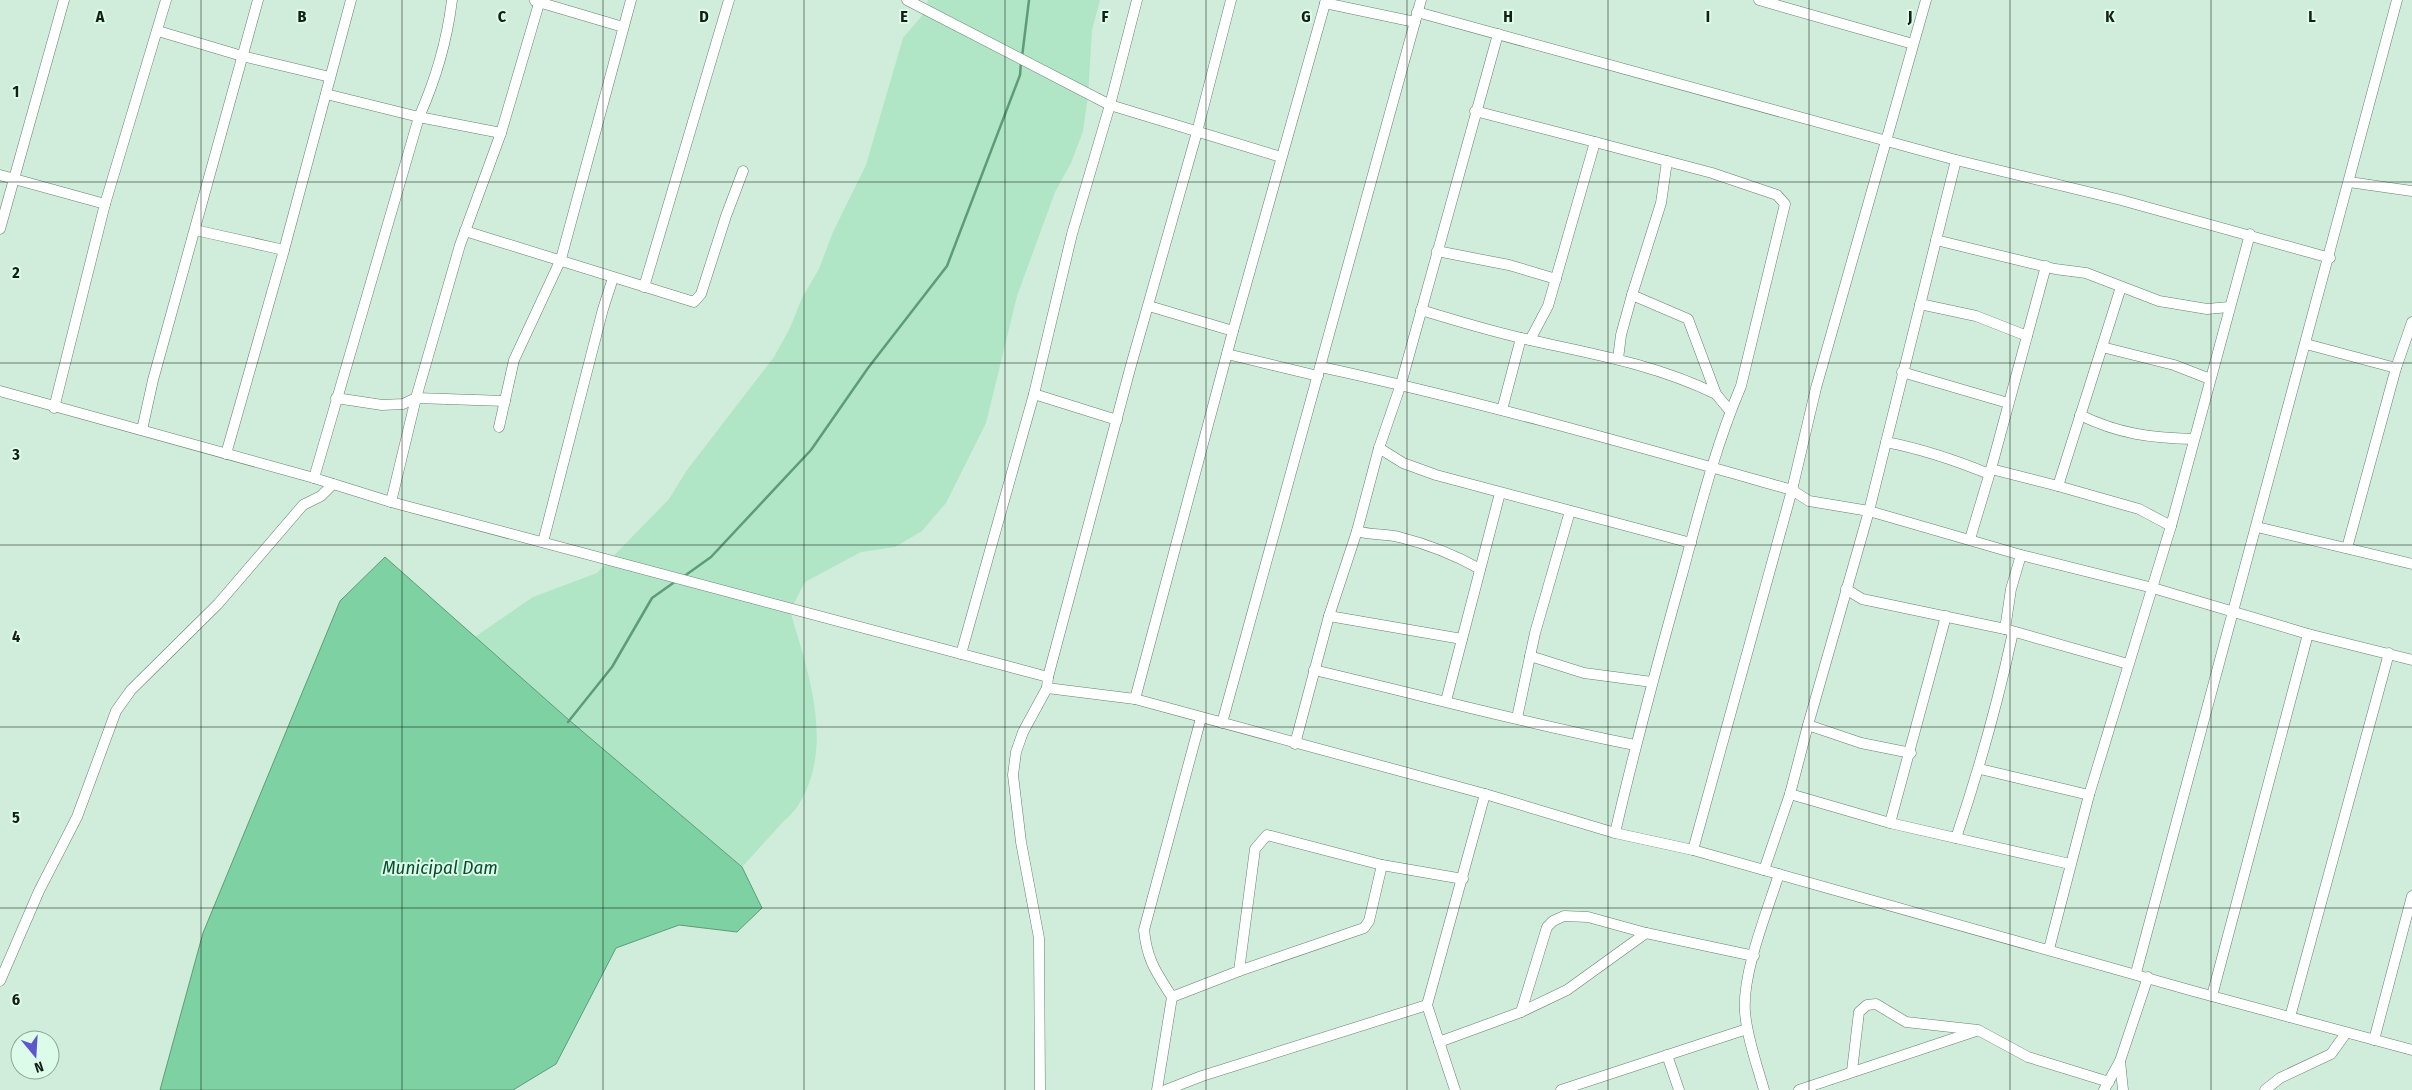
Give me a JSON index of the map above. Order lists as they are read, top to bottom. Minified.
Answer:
{"water":["Municipal Dam"],"north":"bottom","grid":{"columns":["A","B","C","D","E","F","G","H","I","J","K","L"],"rows":["1","2","3","4","5","6"]}}
